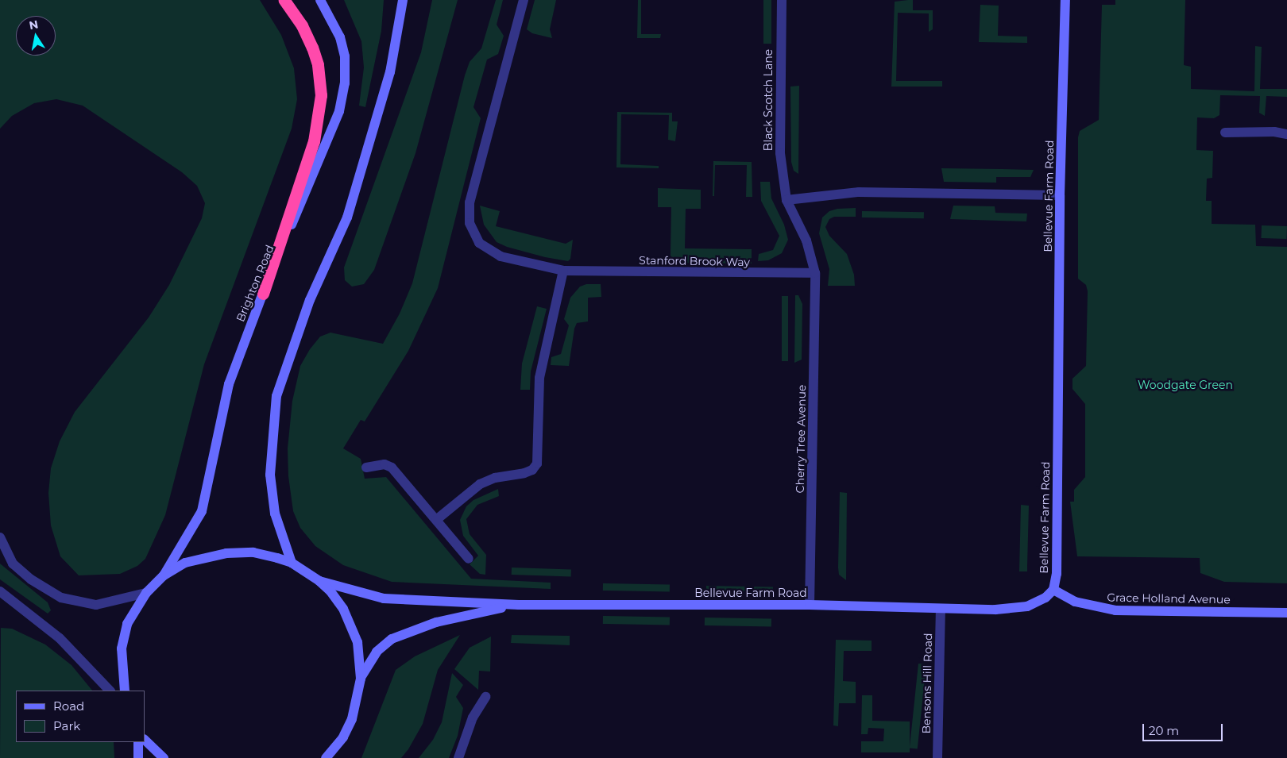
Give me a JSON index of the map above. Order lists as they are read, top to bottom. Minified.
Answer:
{"streets":{"street":["Black Scotch Lane","Bellevue Farm Road","Stanford Brook Way","Brighton Road","Cherry Tree Avenue","Grace Holland Avenue","Bensons Hill Road"]},"crossings":[["Bellevue Farm Road","Cherry Tree Avenue"],["Bellevue Farm Road","Grace Holland Avenue"],["Bellevue Farm Road","Bensons Hill Road"],["Stanford Brook Way","Cherry Tree Avenue"]],"parks":["Woodgate Green"],"legend":["Road","Park"],"scale_bar":"20 m","north":"top"}
